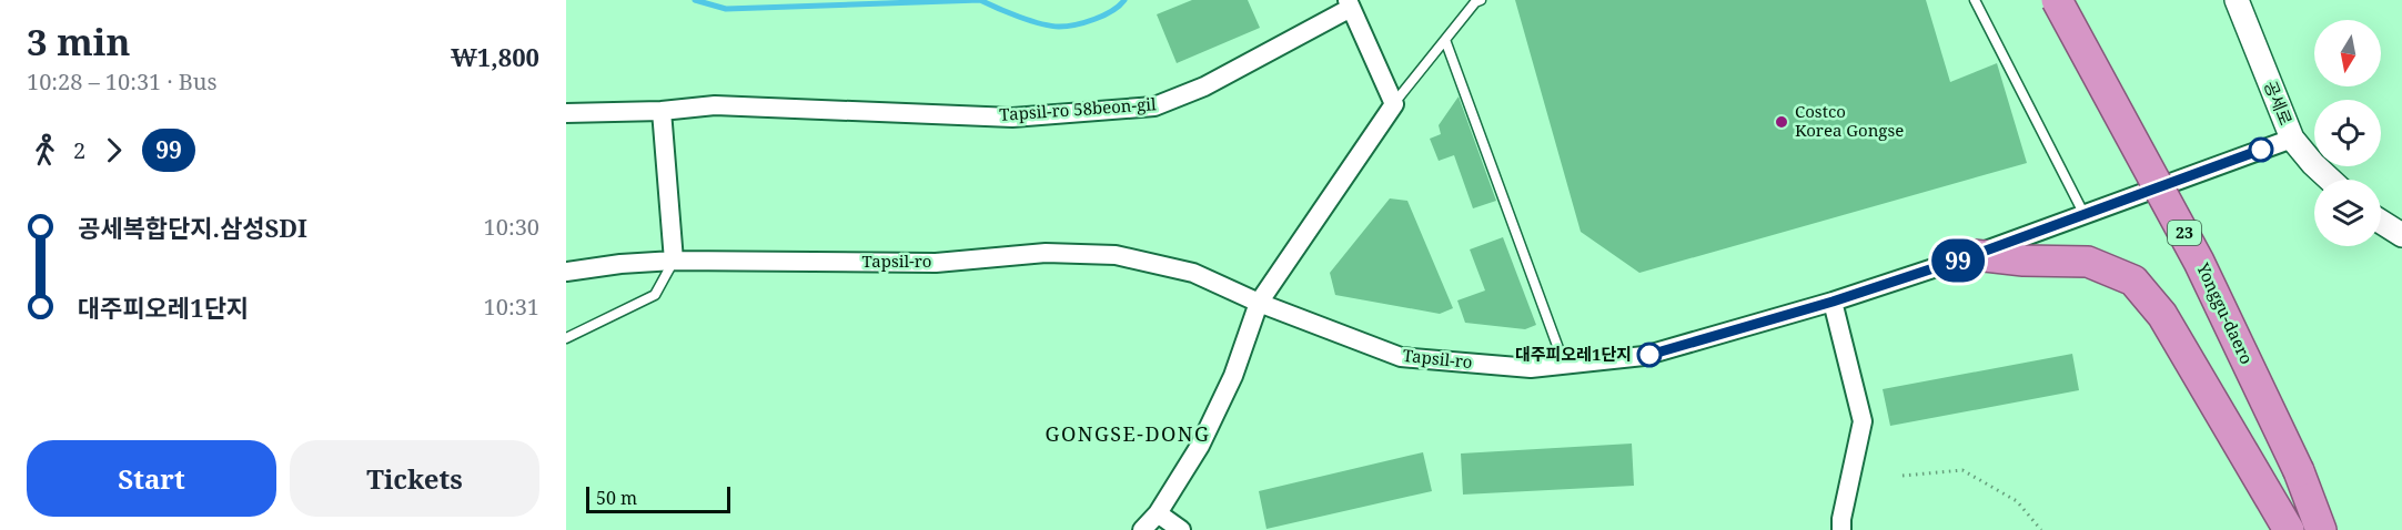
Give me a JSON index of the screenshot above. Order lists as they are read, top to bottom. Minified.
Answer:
{"streets":{"highway":["23","Yonggu-daero"],"street":["공세로","Tapsil-ro 58beon-gil","Tapsil-ro"]},"crossings":[["공세로","Tapsil-ro"]],"districts":["GONGSE-DONG"],"places":["Costco Korea Gongse","대주피오레1단지"],"lines":["bus line 99"],"scale_bar":"50 m","north":"bottom","page":{"heading":["3 min","10:28 – 10:31 · Bus","₩1,800"],"on_map":"99","legs":["2","99"],"list":[{"name":"공세복합단지.삼성SDI","value":"10:30"},{"name":"대주피오레1단지","value":"10:31"}],"buttons":["Start","Tickets"],"scale":"50 m"}}
